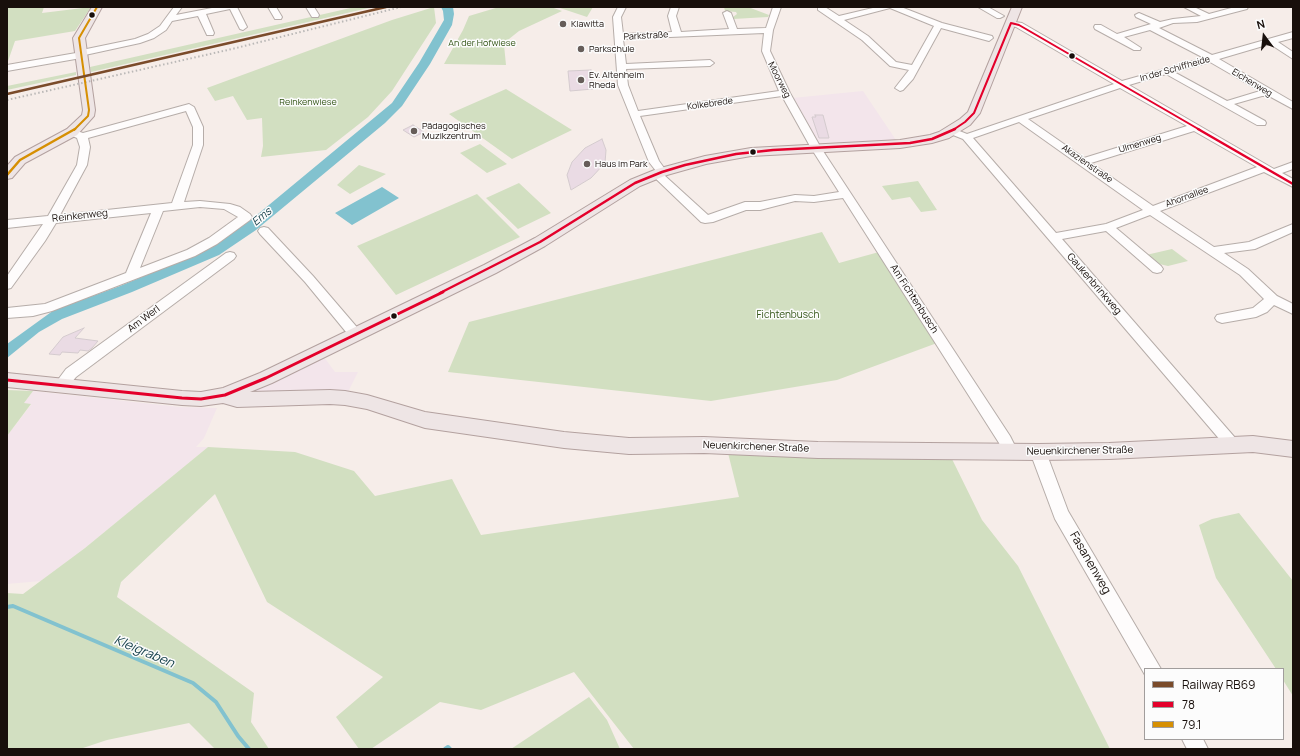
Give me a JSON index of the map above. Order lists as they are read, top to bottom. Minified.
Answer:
{"streets":{"main road":["Neuenkirchener Straße"],"street":["Parkstraße","In der Schiffheide","Moorweg","Eichenweg","Kolkebrede","Ulmenweg","Akazienstraße","Ahornallee","Reinkenweg","Gaukenbrinkweg","Am Fichtenbusch","Am Werl","Fasanenweg"]},"crossings":[["Parkstraße","Moorweg"],["Parkstraße","Kolkebrede"],["Parkstraße","Am Fichtenbusch"],["In der Schiffheide","Eichenweg"],["In der Schiffheide","Akazienstraße"],["In der Schiffheide","Gaukenbrinkweg"],["Moorweg","Kolkebrede"],["Moorweg","Am Fichtenbusch"],["Ulmenweg","Akazienstraße"],["Akazienstraße","Ahornallee"],["Ahornallee","Gaukenbrinkweg"],["Gaukenbrinkweg","Neuenkirchener Straße"],["Am Fichtenbusch","Neuenkirchener Straße"],["Neuenkirchener Straße","Fasanenweg"]],"water":["Ems","Kleigraben"],"parks":["An der Hofwiese","Reinkenwiese","Fichtenbusch"],"places":["Klawitta","Parkschule","Ev. Altenheim Rheda","Pädagogisches Muzikzentrum","Haus im Park"],"lines":["rail line RB69","transit line 79.1","transit line 78"],"legend":["Railway RB69","78","79.1"],"north":"top"}
